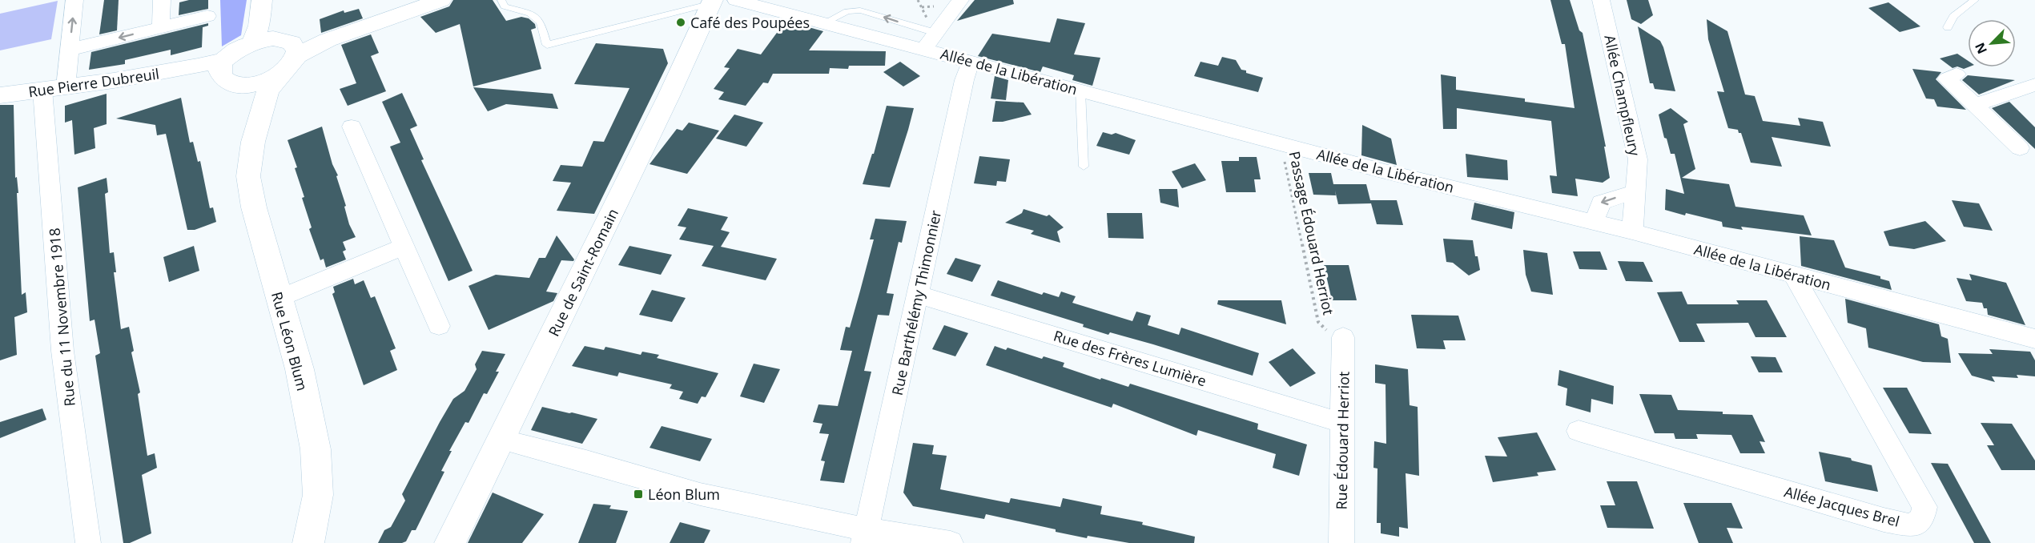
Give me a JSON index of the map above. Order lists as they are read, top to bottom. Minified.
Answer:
{"streets":{"street":["Allée de la Libération","Rue Pierre Dubreuil","Allée Champfleury","Rue de Saint-Romain","Rue Barthélémy Thimonnier","Rue du 11 Novembre 1918","Rue Léon Blum","Rue des Frères Lumière","Rue Édouard Herriot","Allée Jacques Brel"],"path":["Passage Édouard Herriot"]},"crossings":[["Allée de la Libération","Allée Champfleury"],["Allée de la Libération","Passage Édouard Herriot"],["Allée de la Libération","Rue Barthélémy Thimonnier"],["Allée de la Libération","Allée Jacques Brel"],["Rue Pierre Dubreuil","Rue du 11 Novembre 1918"],["Rue Pierre Dubreuil","Rue Léon Blum"],["Passage Édouard Herriot","Rue Édouard Herriot"],["Rue Barthélémy Thimonnier","Rue des Frères Lumière"],["Rue des Frères Lumière","Rue Édouard Herriot"]],"places":{"other":["Café des Poupées"],"transit":["Léon Blum"]},"north":"bottom left"}
